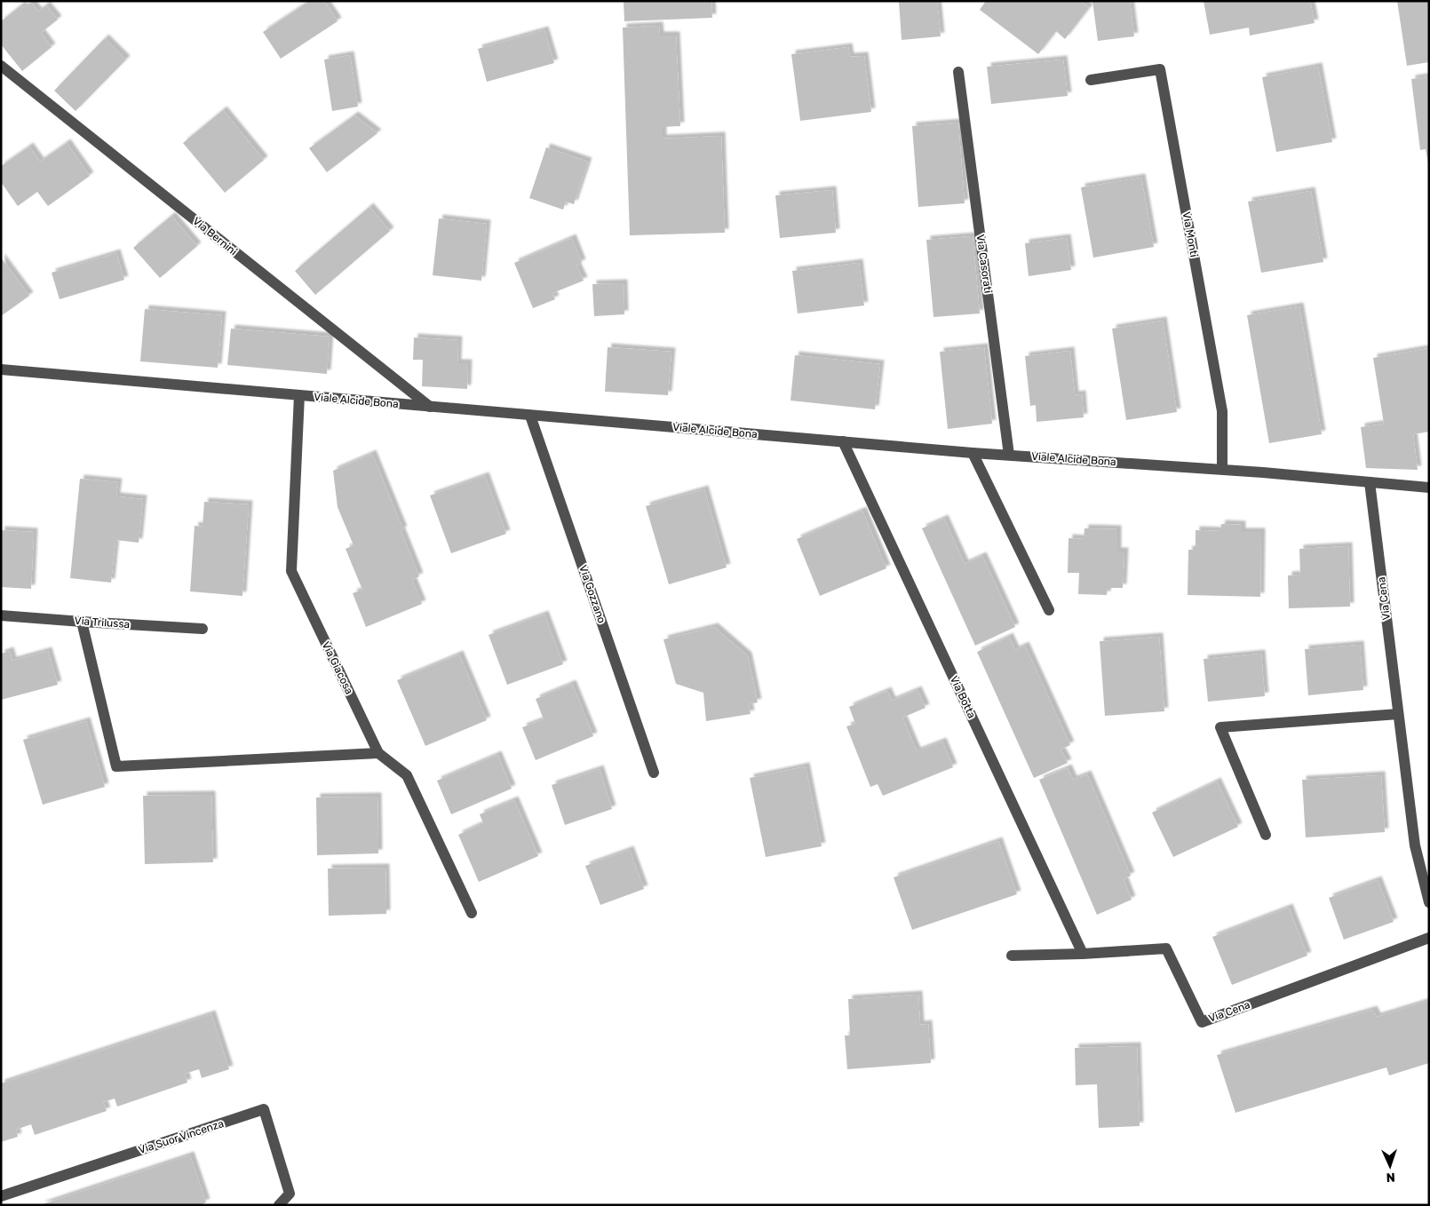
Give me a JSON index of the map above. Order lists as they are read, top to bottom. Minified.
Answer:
{"streets":{"street":["Via Monti","Via Bernini","Via Casorati","Viale Alcide Bona","Via Gozzano","Via Cena","Via Trilussa","Via Giacosa","Via Botta","Via Suor Vincenza"]},"crossings":[["Via Monti","Viale Alcide Bona"],["Via Bernini","Viale Alcide Bona"],["Via Casorati","Viale Alcide Bona"],["Viale Alcide Bona","Via Gozzano"],["Viale Alcide Bona","Via Cena"],["Viale Alcide Bona","Via Giacosa"],["Viale Alcide Bona","Via Botta"],["Via Cena","Via Botta"]],"north":"bottom"}
